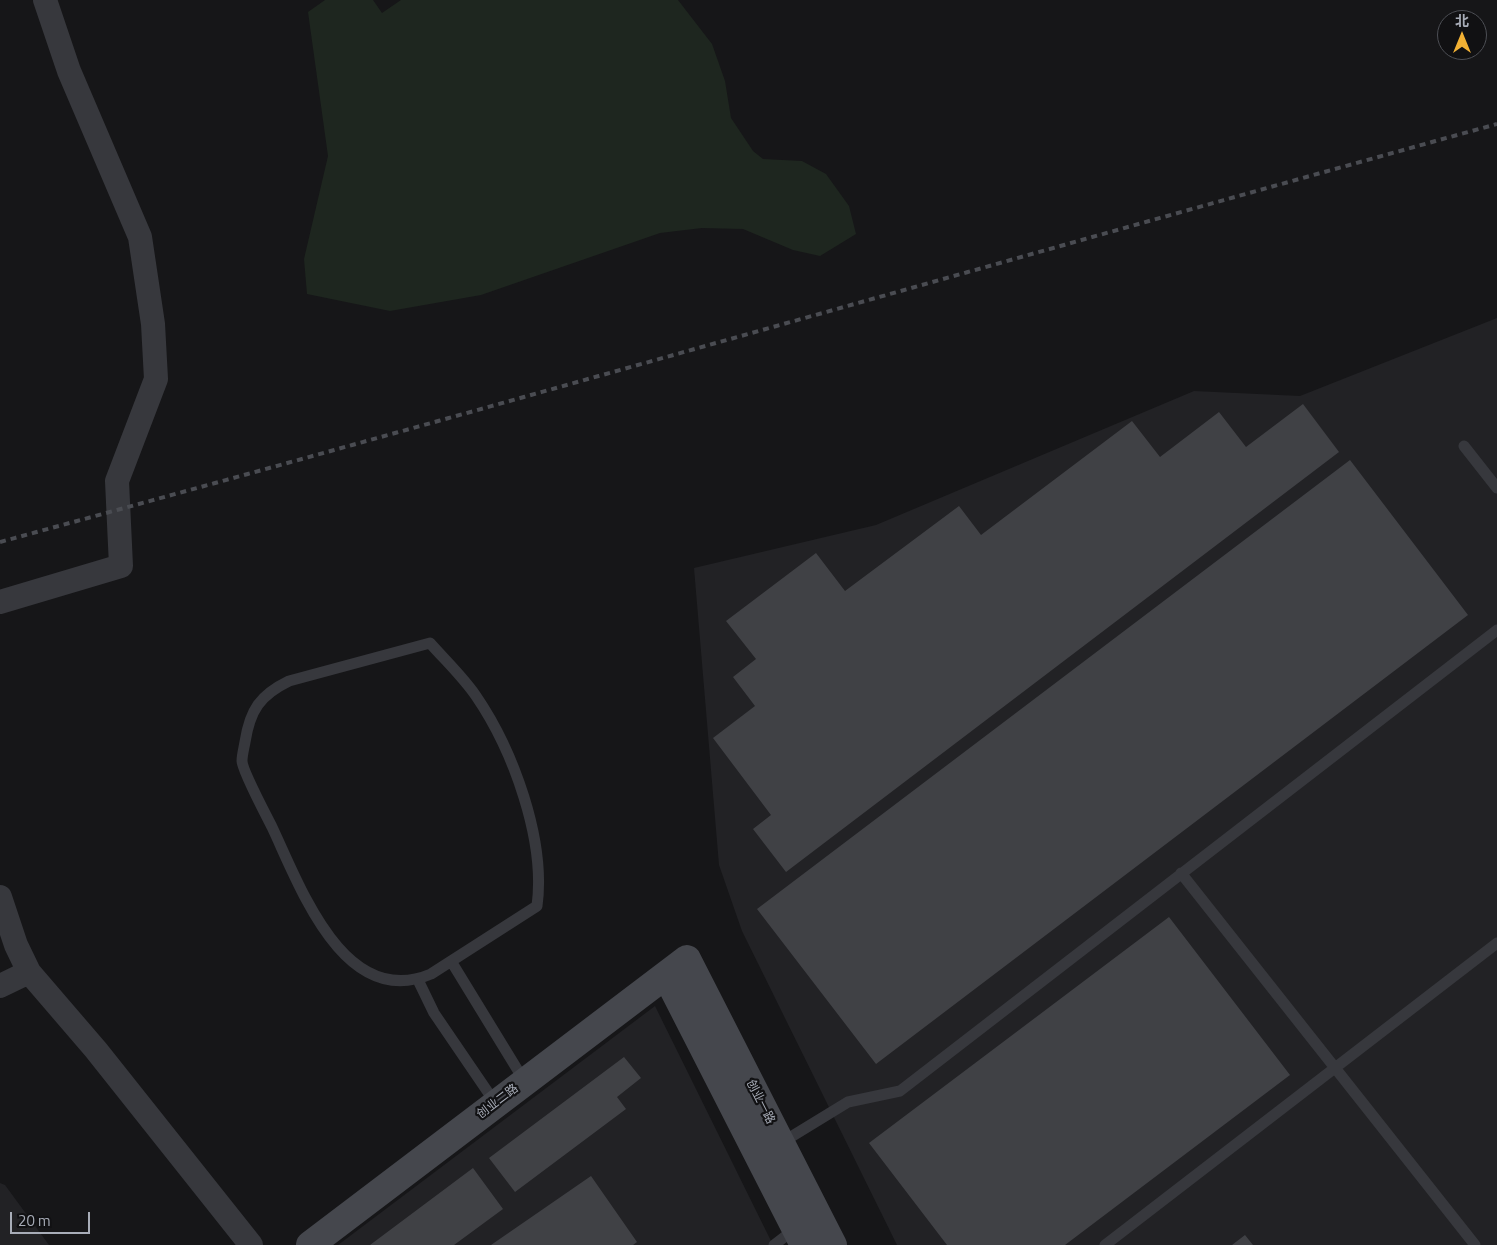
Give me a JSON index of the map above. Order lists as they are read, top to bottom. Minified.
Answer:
{"streets":{"street":["创业二路","创业一路"]},"crossings":[["创业二路","创业一路"]],"scale_bar":"20 m","north":"top"}
